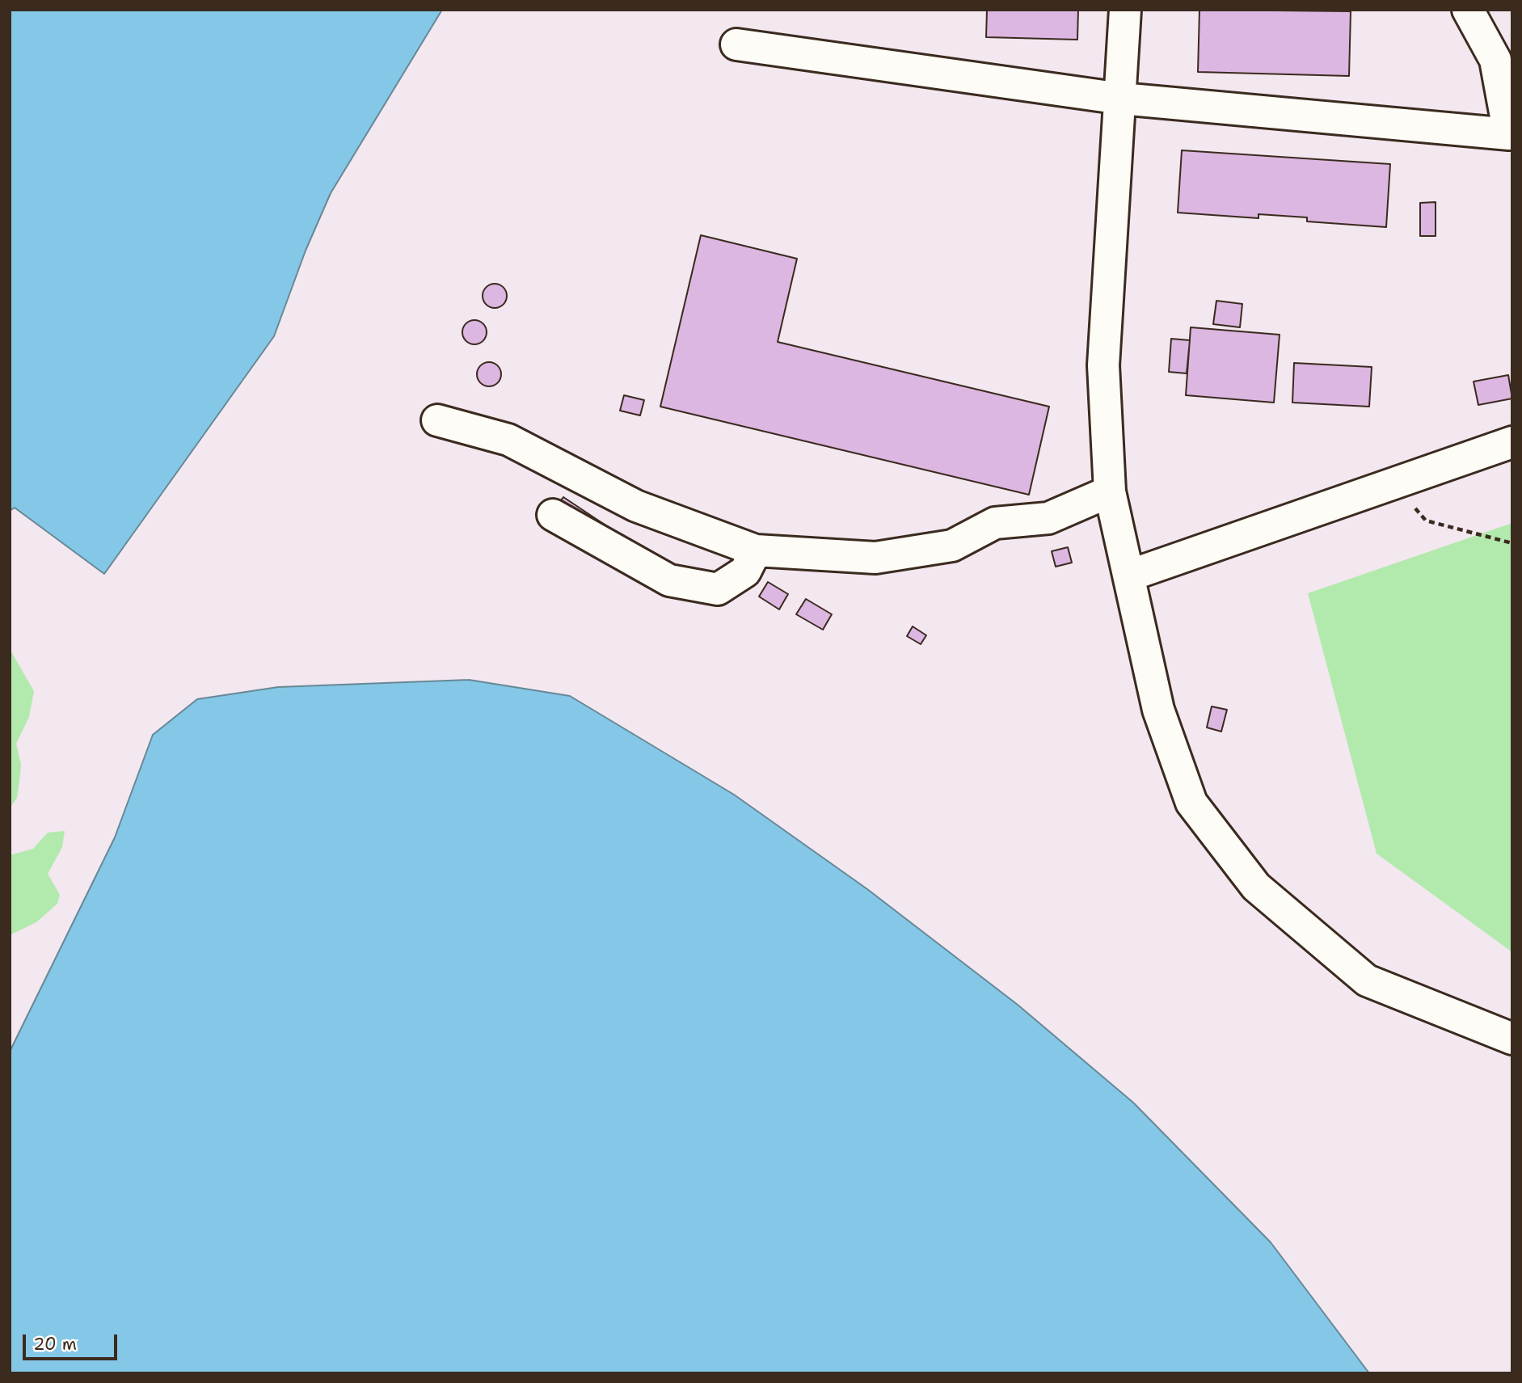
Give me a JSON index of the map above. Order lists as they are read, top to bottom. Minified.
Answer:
{"scale_bar":"20 m"}
